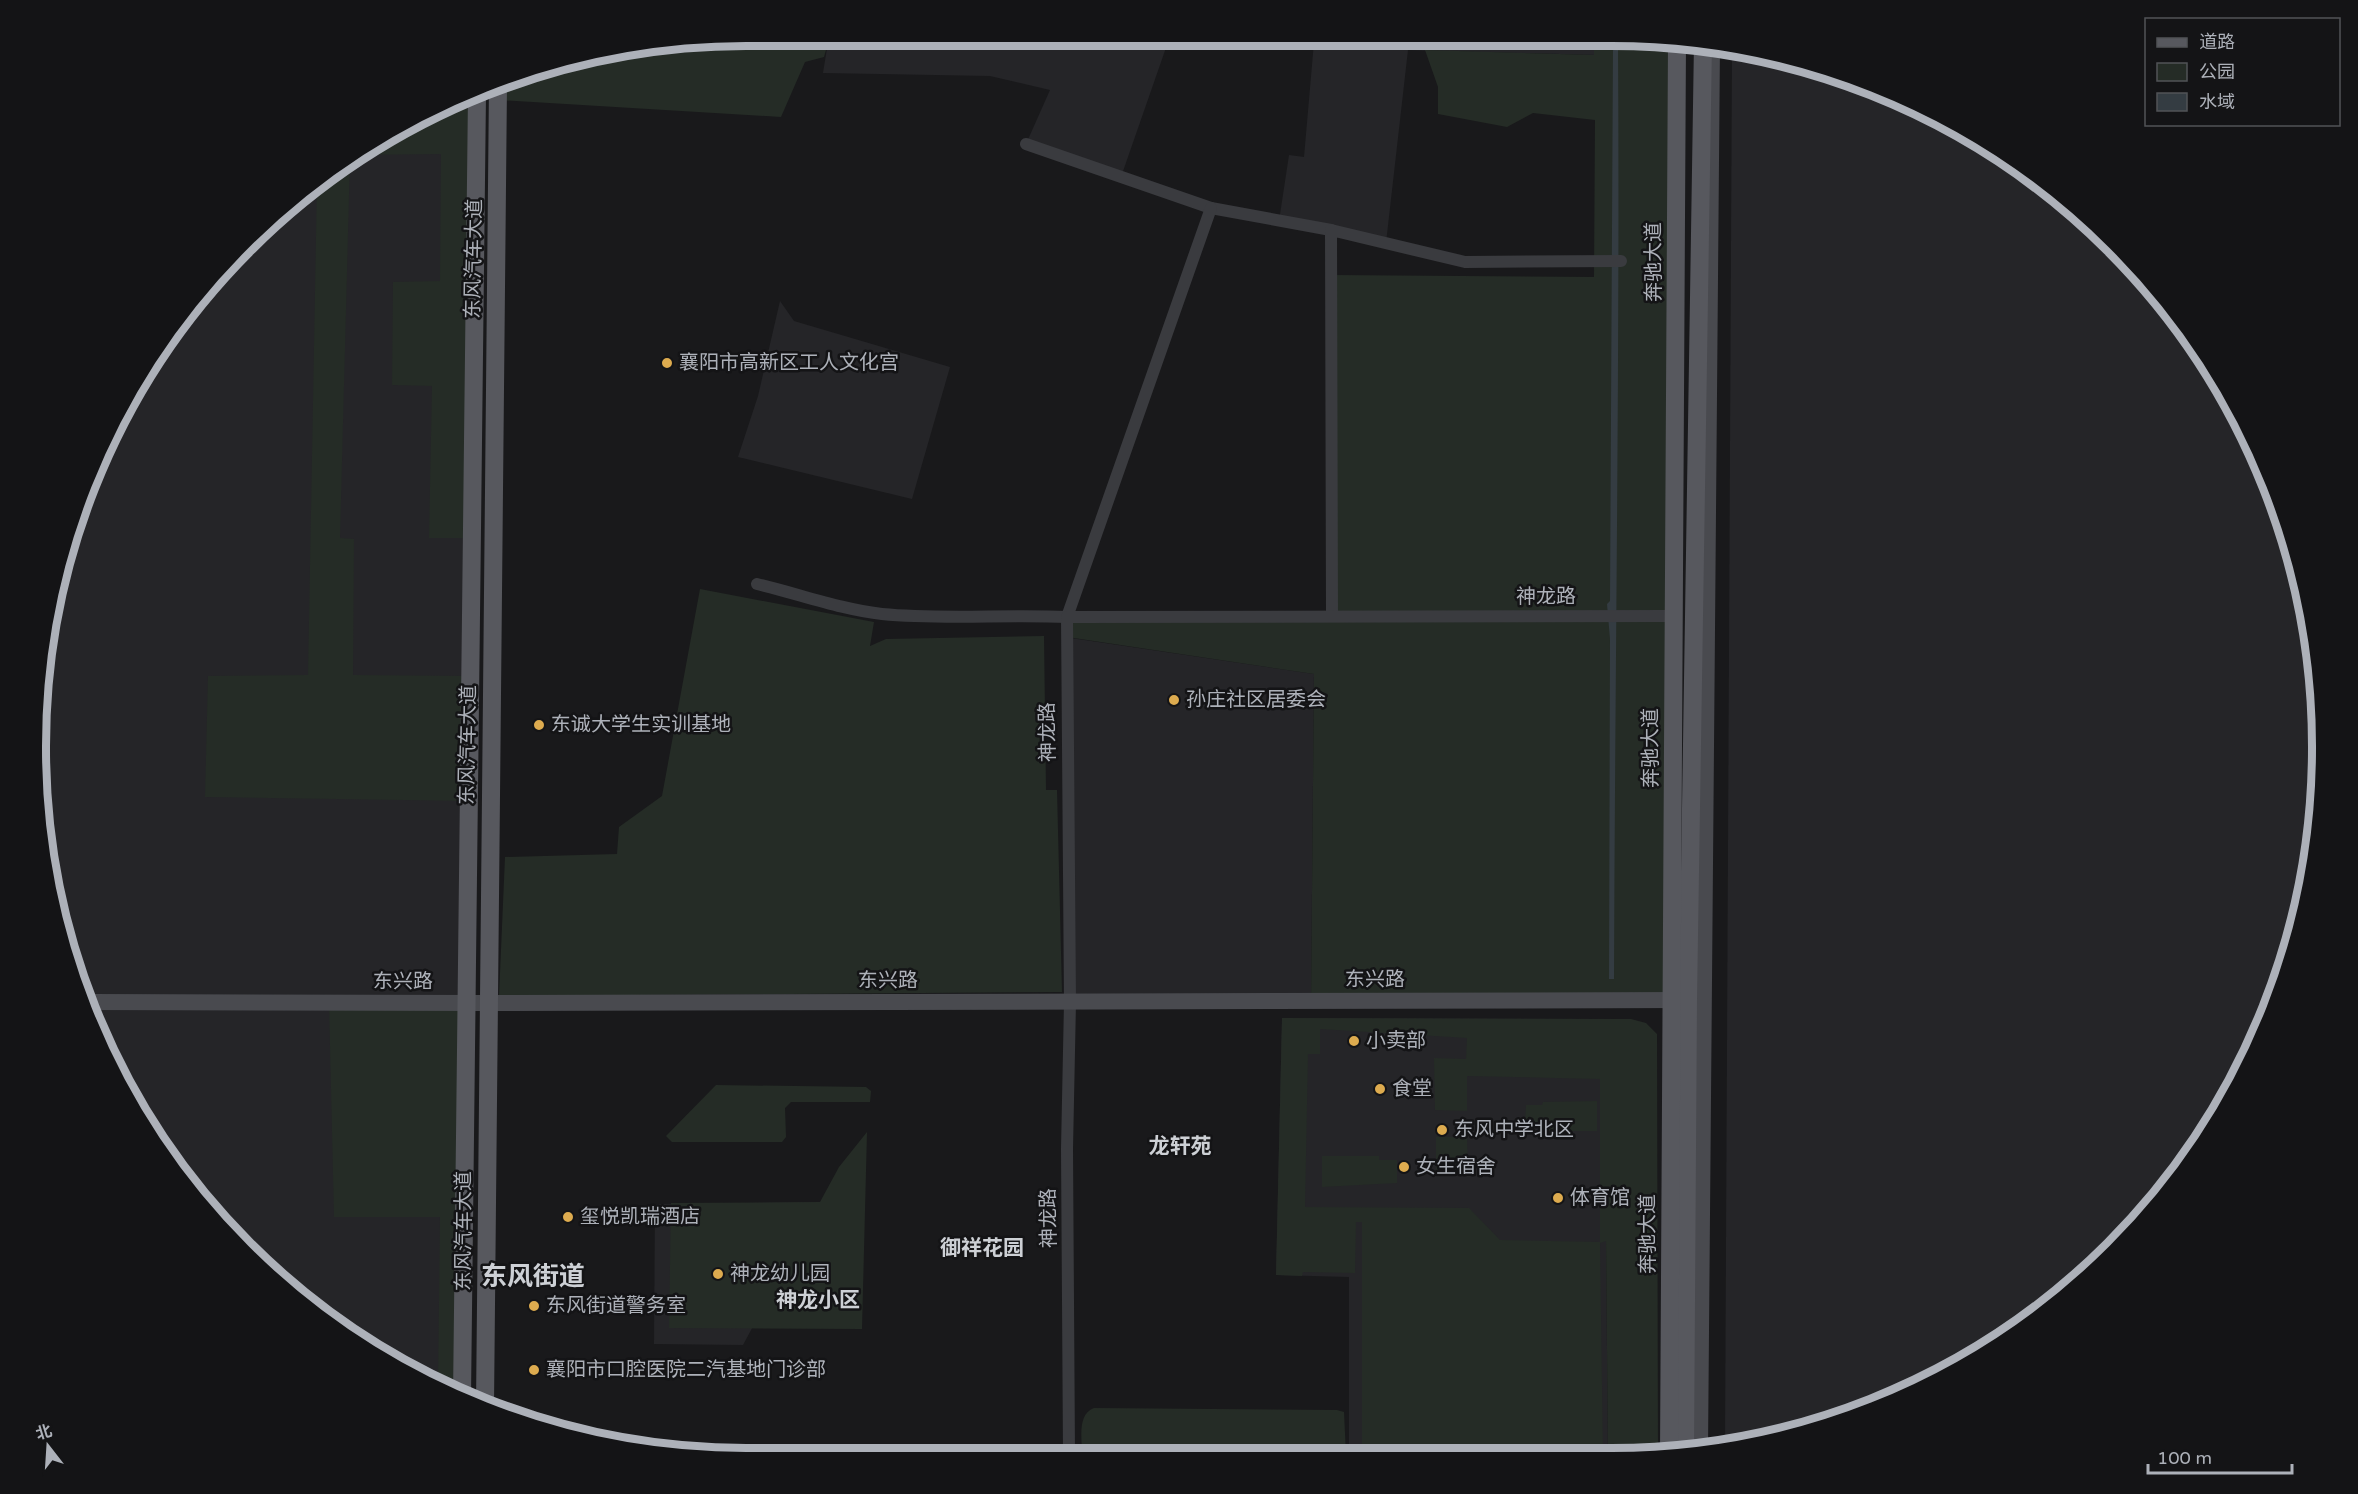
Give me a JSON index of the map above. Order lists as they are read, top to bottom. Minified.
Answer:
{"streets":{"main road":["东风汽车大道","奔驰大道"],"street":["神龙路","东兴路"]},"crossings":[["东风汽车大道","东兴路"],["奔驰大道","神龙路"],["奔驰大道","东兴路"],["神龙路","东兴路"]],"districts":["龙轩苑","御祥花园","东风街道","神龙小区"],"places":["襄阳市高新区工人文化宫","孙庄社区居委会","东诚大学生实训基地","小卖部","食堂","东风中学北区","女生宿舍","体育馆","玺悦凯瑞酒店","神龙幼儿园","东风街道警务室","襄阳市口腔医院二汽基地门诊部"],"legend":["道路","公园","水域"],"scale_bar":"100 m","north":"top"}
